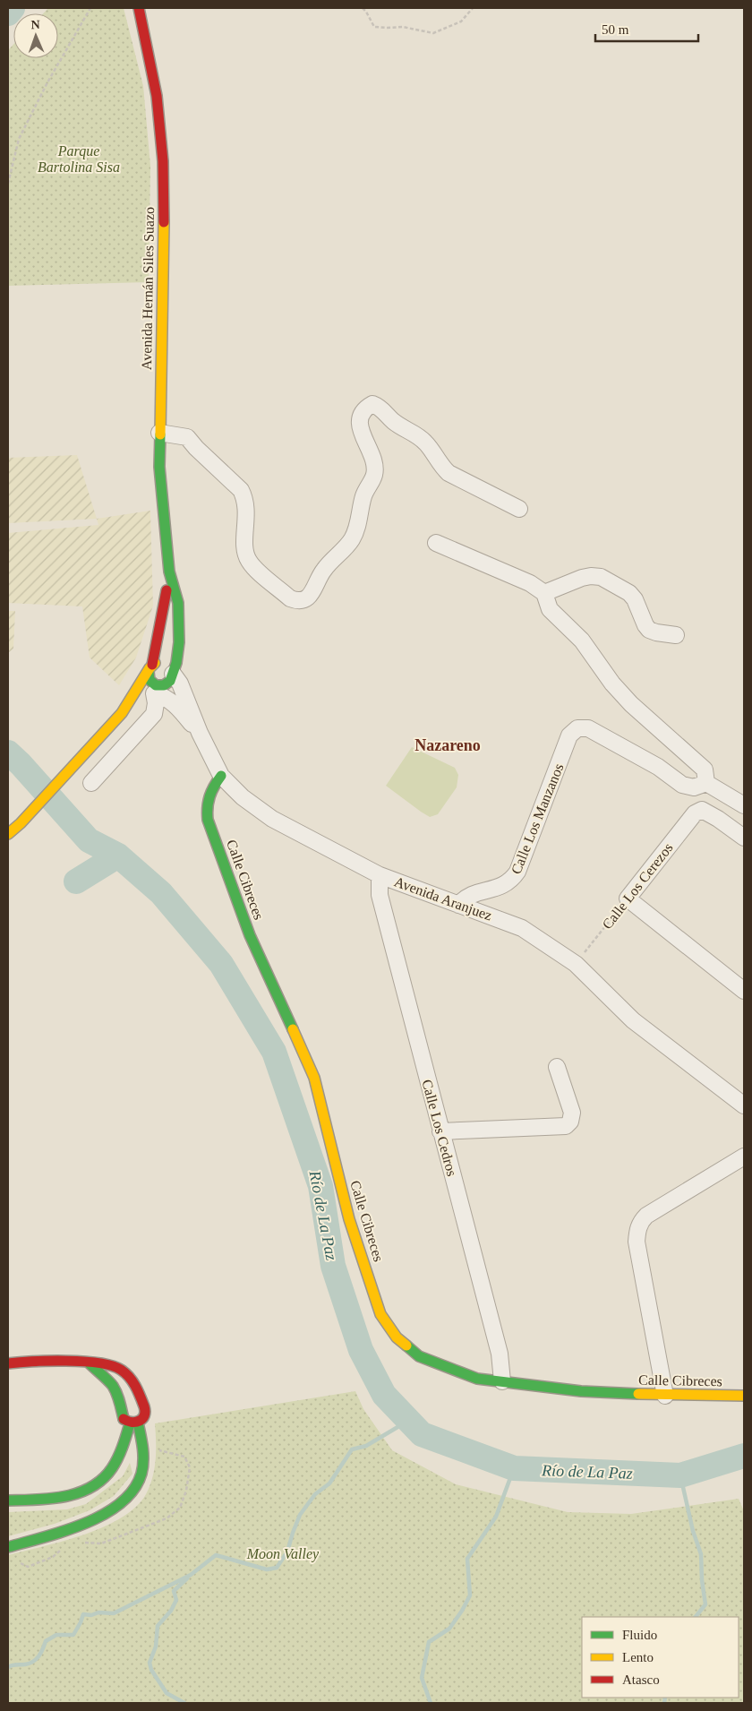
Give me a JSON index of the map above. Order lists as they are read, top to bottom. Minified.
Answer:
{"streets":{"main road":["Avenida Hernán Siles Suazo","Calle Cibreces"],"street":["Calle Los Manzanos","Calle Los Cerezos","Avenida Aranjuez","Calle Los Cedros"]},"crossings":[["Avenida Hernán Siles Suazo","Avenida Aranjuez"],["Calle Los Manzanos","Avenida Aranjuez"],["Calle Cibreces","Avenida Aranjuez"],["Calle Cibreces","Calle Los Cedros"],["Calle Los Cerezos","Avenida Aranjuez"],["Avenida Aranjuez","Calle Los Cedros"]],"districts":["Nazareno"],"water":["Río de La Paz"],"parks":["Parque Bartolina Sisa","Moon Valley"],"legend":["Fluido","Lento","Atasco"],"scale_bar":"50 m","north":"top"}
